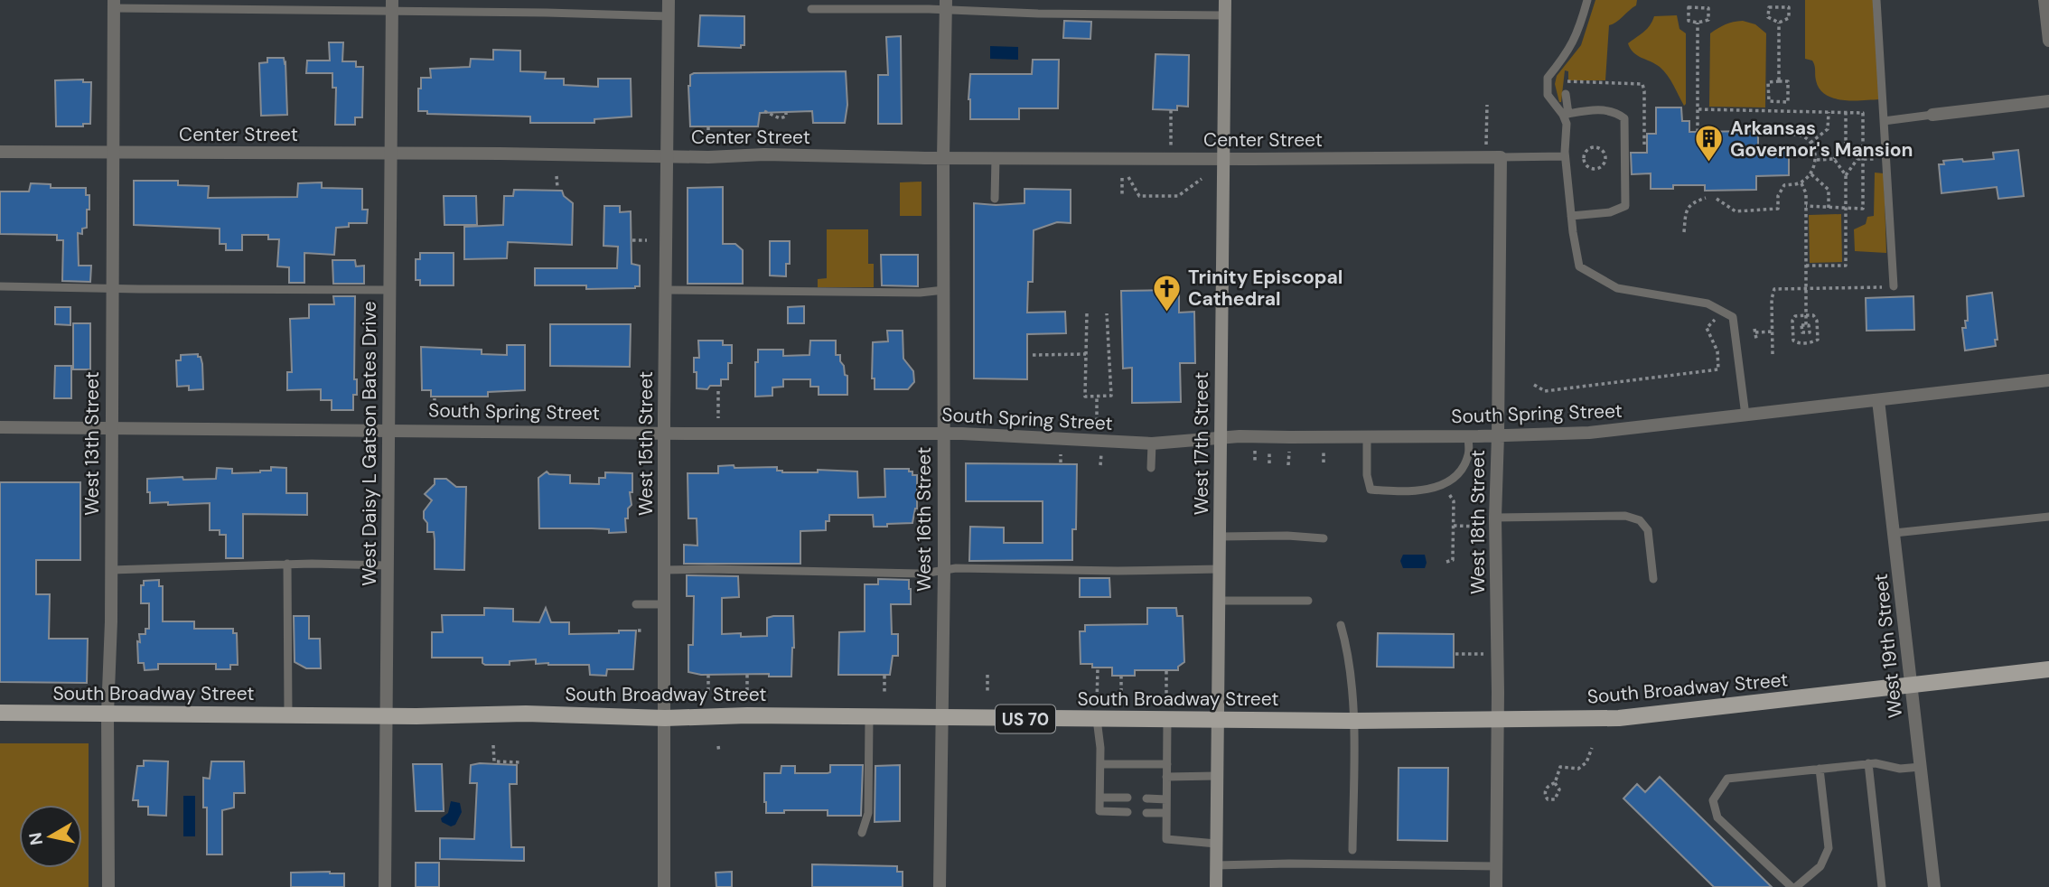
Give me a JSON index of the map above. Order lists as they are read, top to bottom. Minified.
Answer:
{"streets":{"main road":["West 17th Street","South Broadway Street","US 70"],"street":["Center Street","South Spring Street","West 13th Street","West Daisy L Gatson Bates Drive","West 15th Street","West 16th Street","West 18th Street","West 19th Street"]},"crossings":[["Center Street","West 13th Street"],["Center Street","West Daisy L Gatson Bates Drive"],["Center Street","West 15th Street"],["Center Street","West 17th Street"],["Center Street","West 16th Street"],["Center Street","West 18th Street"],["South Spring Street","West 13th Street"],["South Spring Street","West Daisy L Gatson Bates Drive"],["South Spring Street","West 15th Street"],["South Spring Street","West 17th Street"],["South Spring Street","West 16th Street"],["South Spring Street","West 18th Street"],["South Spring Street","West 19th Street"],["West 13th Street","South Broadway Street"],["West Daisy L Gatson Bates Drive","South Broadway Street"],["West 15th Street","South Broadway Street"],["West 17th Street","South Broadway Street"],["West 16th Street","South Broadway Street"],["West 18th Street","South Broadway Street"],["West 19th Street","South Broadway Street"]],"places":{"building":["Arkansas Governor's Mansion"],"church":["Trinity Episcopal Cathedral"]},"north":"left"}
